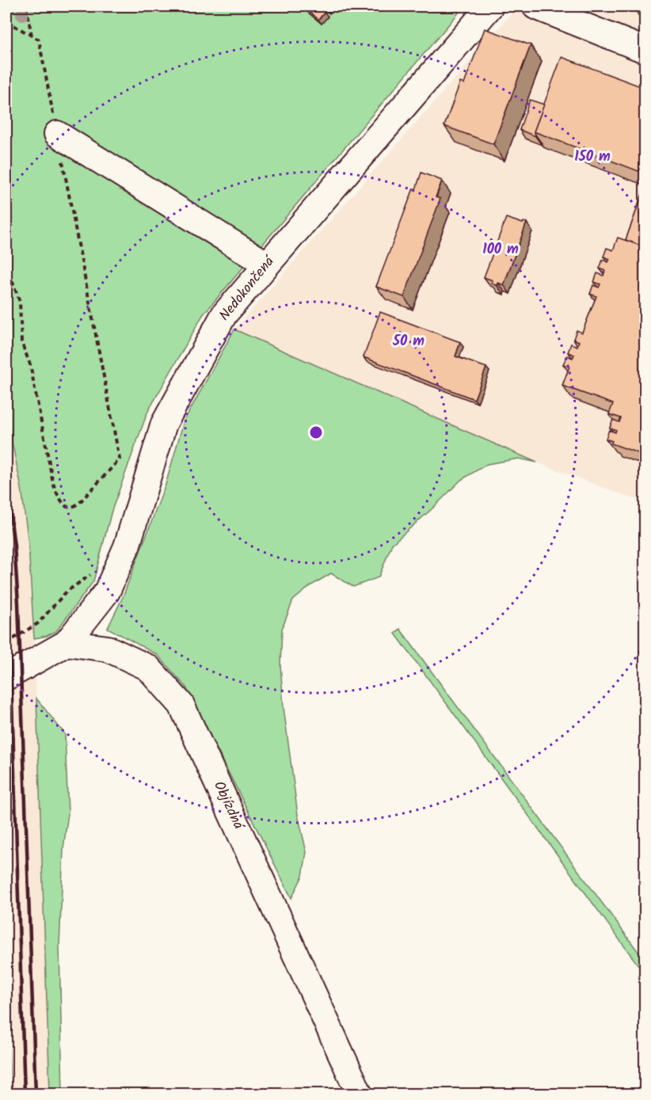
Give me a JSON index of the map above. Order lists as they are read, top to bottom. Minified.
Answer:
{"streets":{"street":["Nedokončená","Objízdná"]},"crossings":[["Nedokončená","Objízdná"]],"rings":["150 m","100 m","50 m"]}
